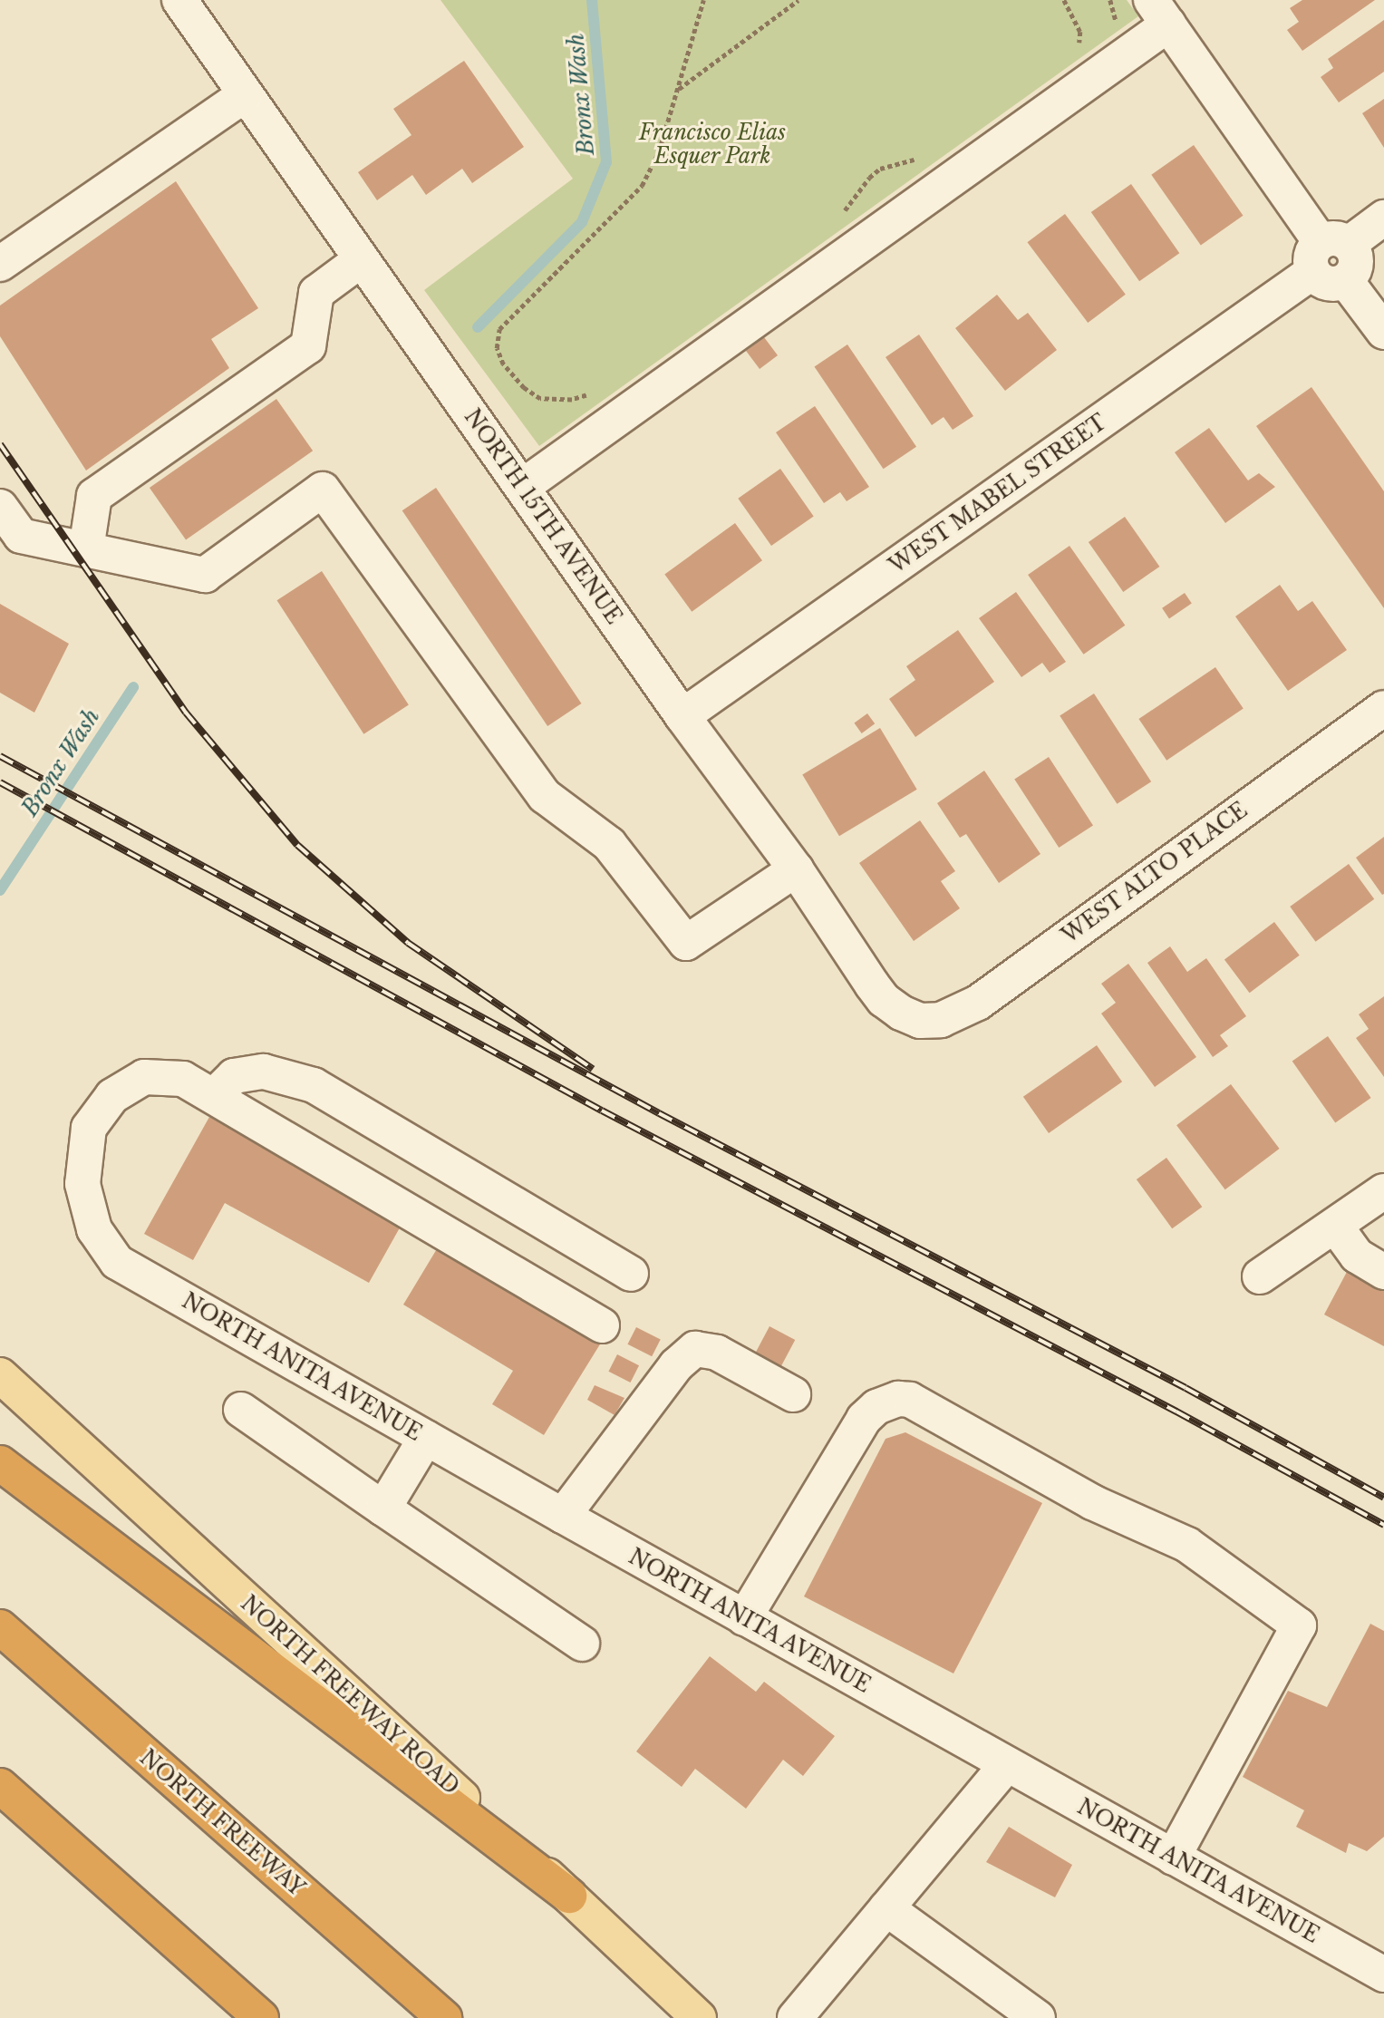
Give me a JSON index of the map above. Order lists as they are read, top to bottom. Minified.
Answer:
{"streets":{"highway":["NORTH FREEWAY"],"main road":["NORTH FREEWAY ROAD"],"street":["WEST MABEL STREET","NORTH 15TH AVENUE","WEST ALTO PLACE","NORTH ANITA AVENUE"]},"crossings":[["WEST MABEL STREET","NORTH 15TH AVENUE"],["NORTH 15TH AVENUE","WEST ALTO PLACE"]],"water":["Bronx Wash"],"parks":["Francisco Elias Esquer Park"]}
